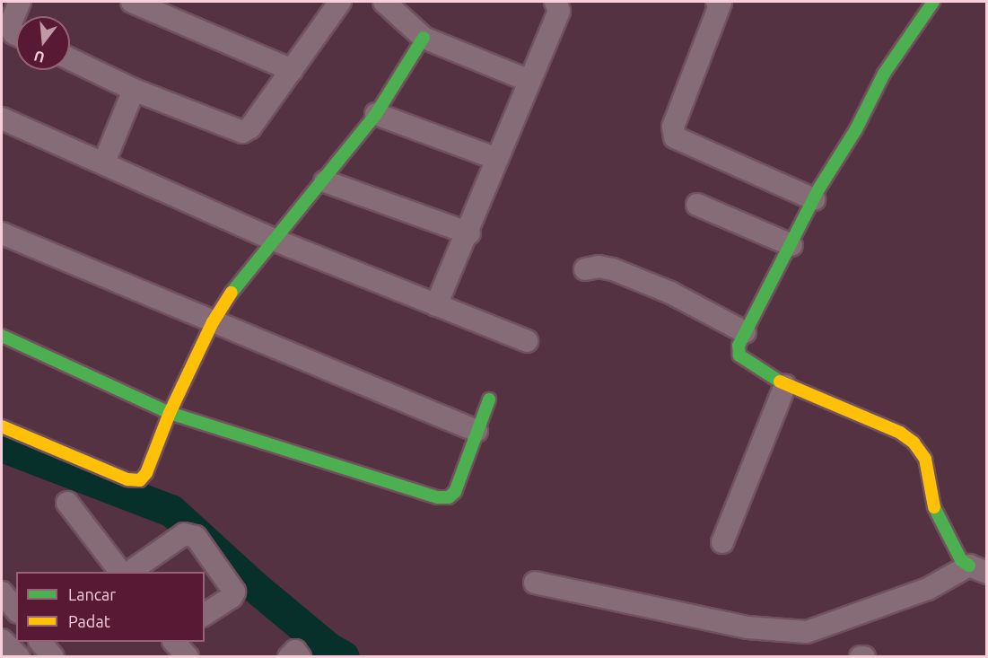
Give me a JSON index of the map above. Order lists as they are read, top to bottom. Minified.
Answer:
{"legend":["Lancar","Padat"],"north":"bottom"}
